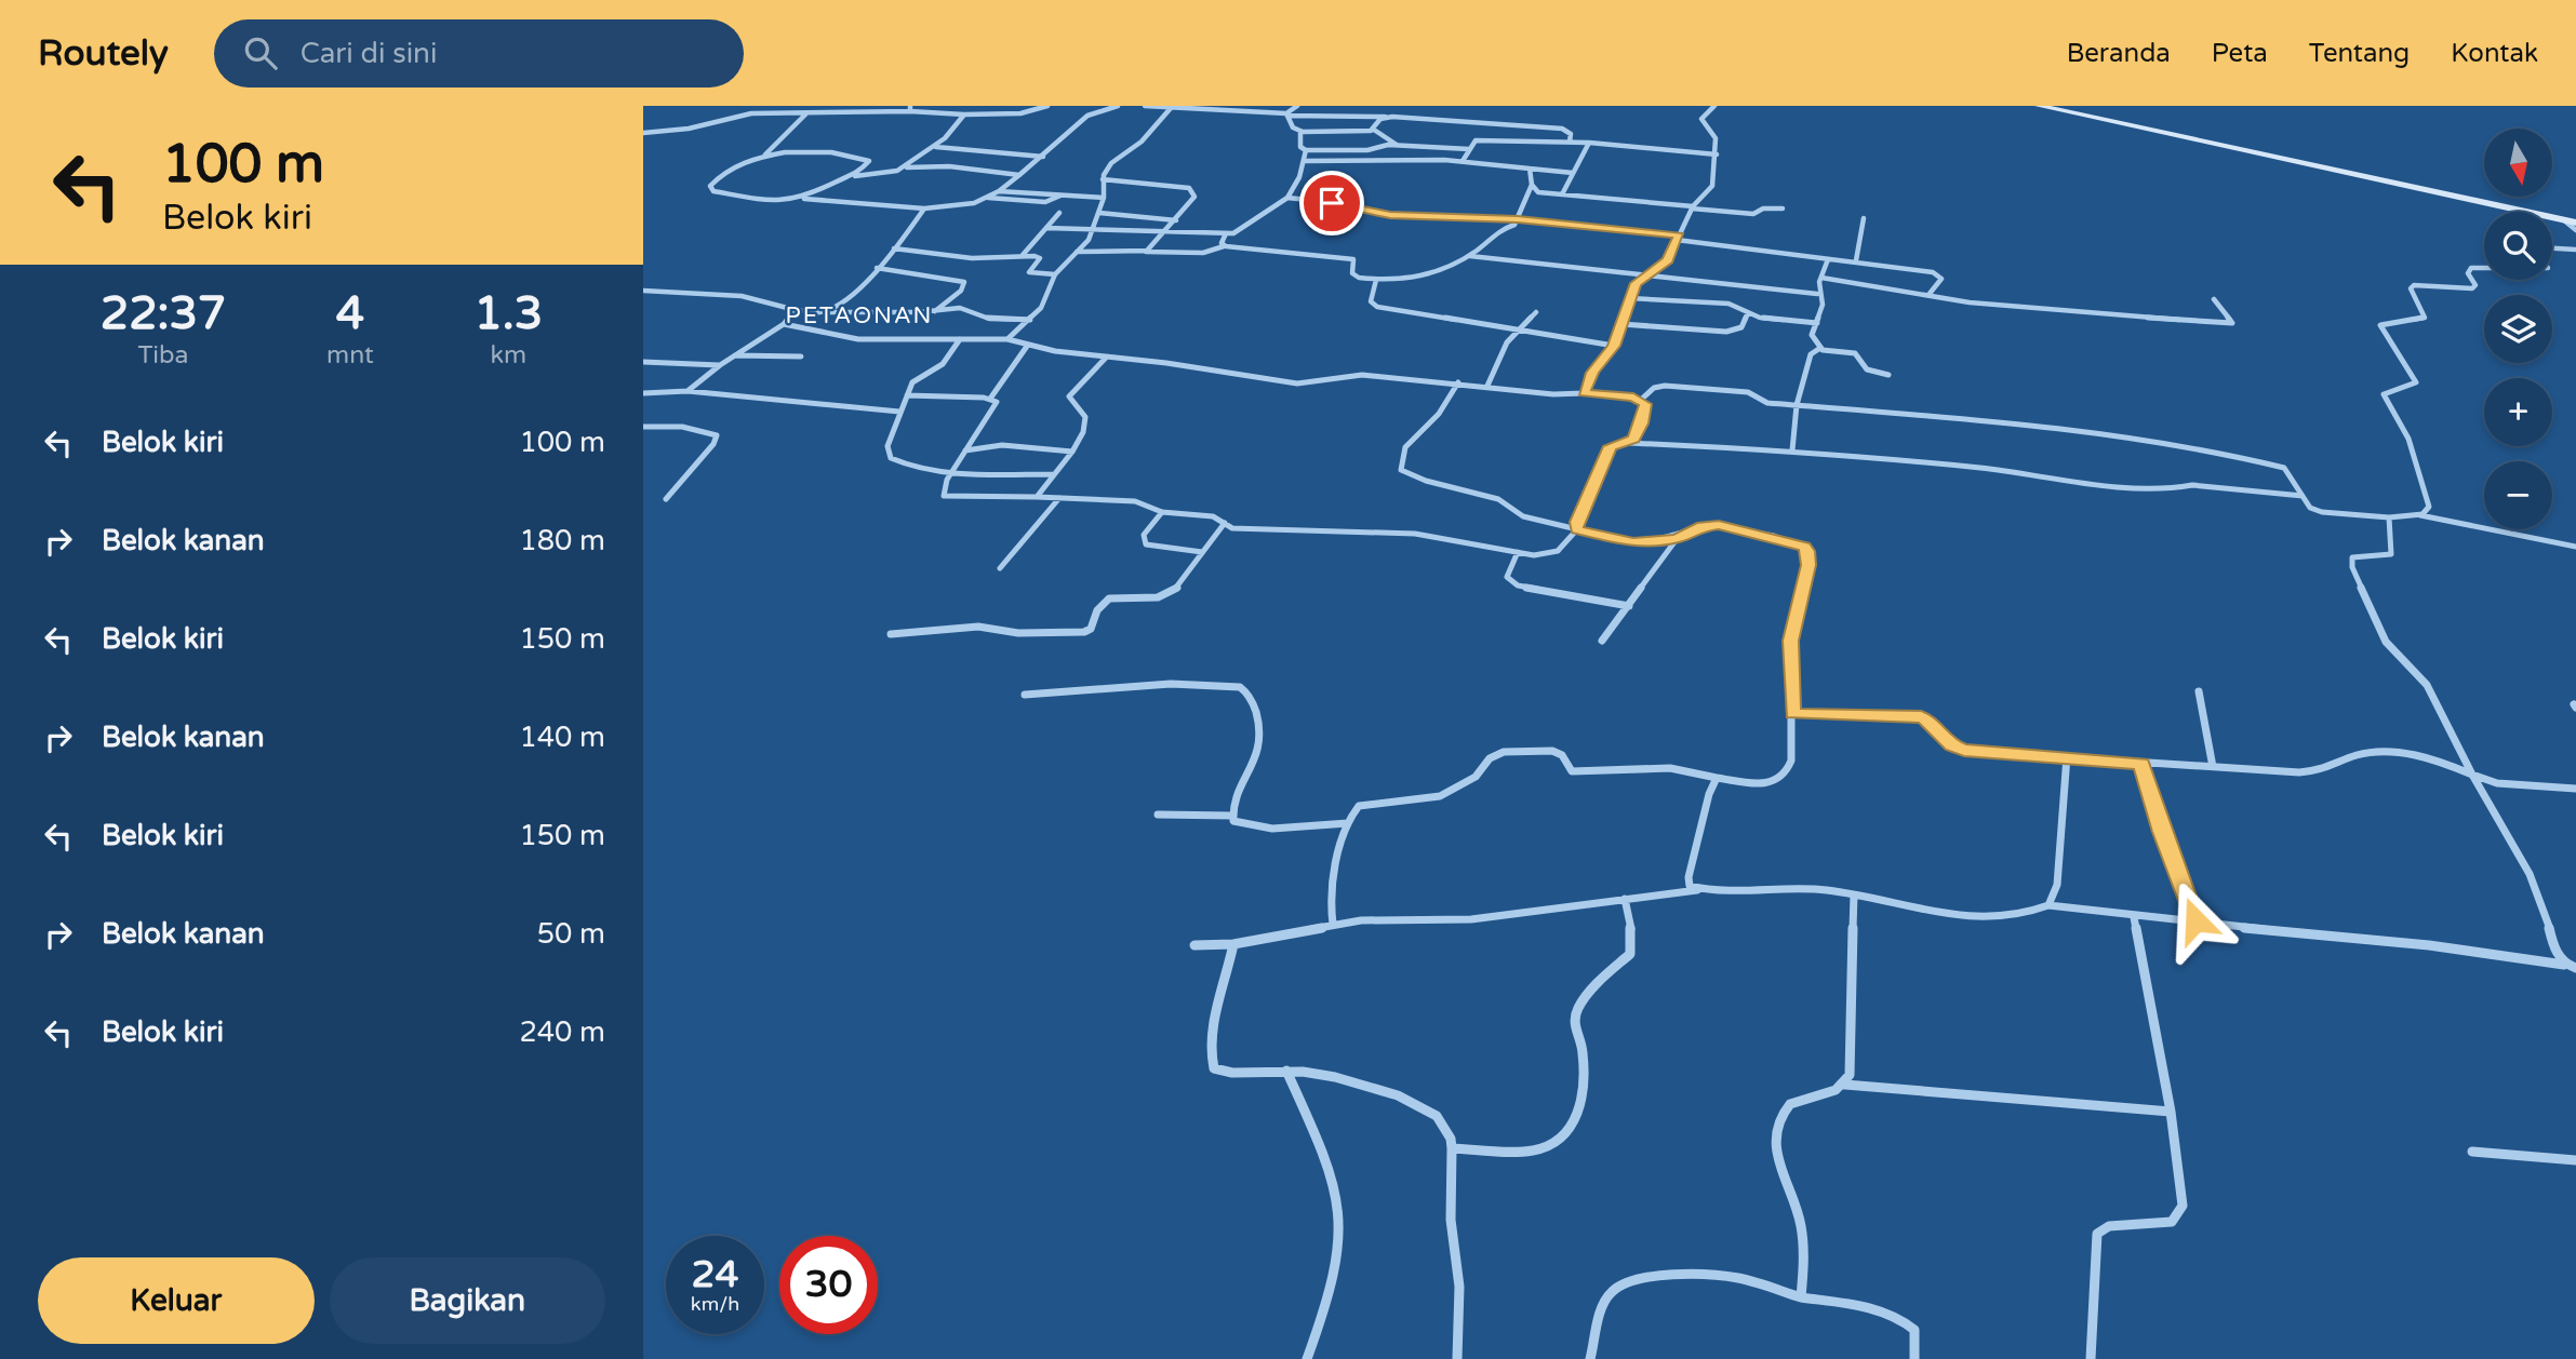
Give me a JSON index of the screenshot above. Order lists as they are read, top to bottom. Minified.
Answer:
{"districts":["PETAONAN"],"north":"bottom","page":{"header":"Routely","search":"Cari di sini","nav":["Beranda","Peta","Tentang","Kontak"],"turn":["100 m","Belok kiri"],"map_buttons":["+","−"],"eta":["22:37","Tiba","4","mnt","1.3","km"],"list":[{"name":"Belok kiri","value":"100 m"},{"name":"Belok kanan","value":"180 m"},{"name":"Belok kiri","value":"150 m"},{"name":"Belok kanan","value":"140 m"},{"name":"Belok kiri","value":"150 m"},{"name":"Belok kanan","value":"50 m"},{"name":"Belok kiri","value":"240 m"}],"speed":"24 km/h","limit":"30","buttons":["Keluar","Bagikan"]}}
